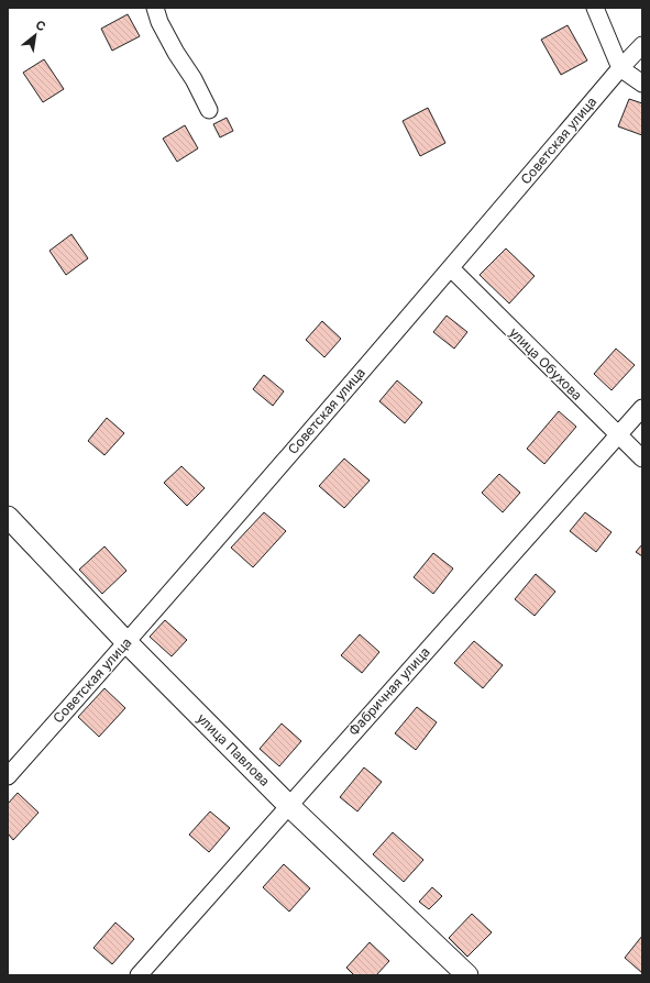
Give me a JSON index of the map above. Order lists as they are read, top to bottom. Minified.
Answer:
{"streets":{"street":["Советская улица","улица Обухова","Фабричная улица","улица Павлова"]},"crossings":[["Советская улица","улица Обухова"],["Советская улица","улица Павлова"],["улица Обухова","Фабричная улица"],["Фабричная улица","улица Павлова"]],"north":"top right"}
